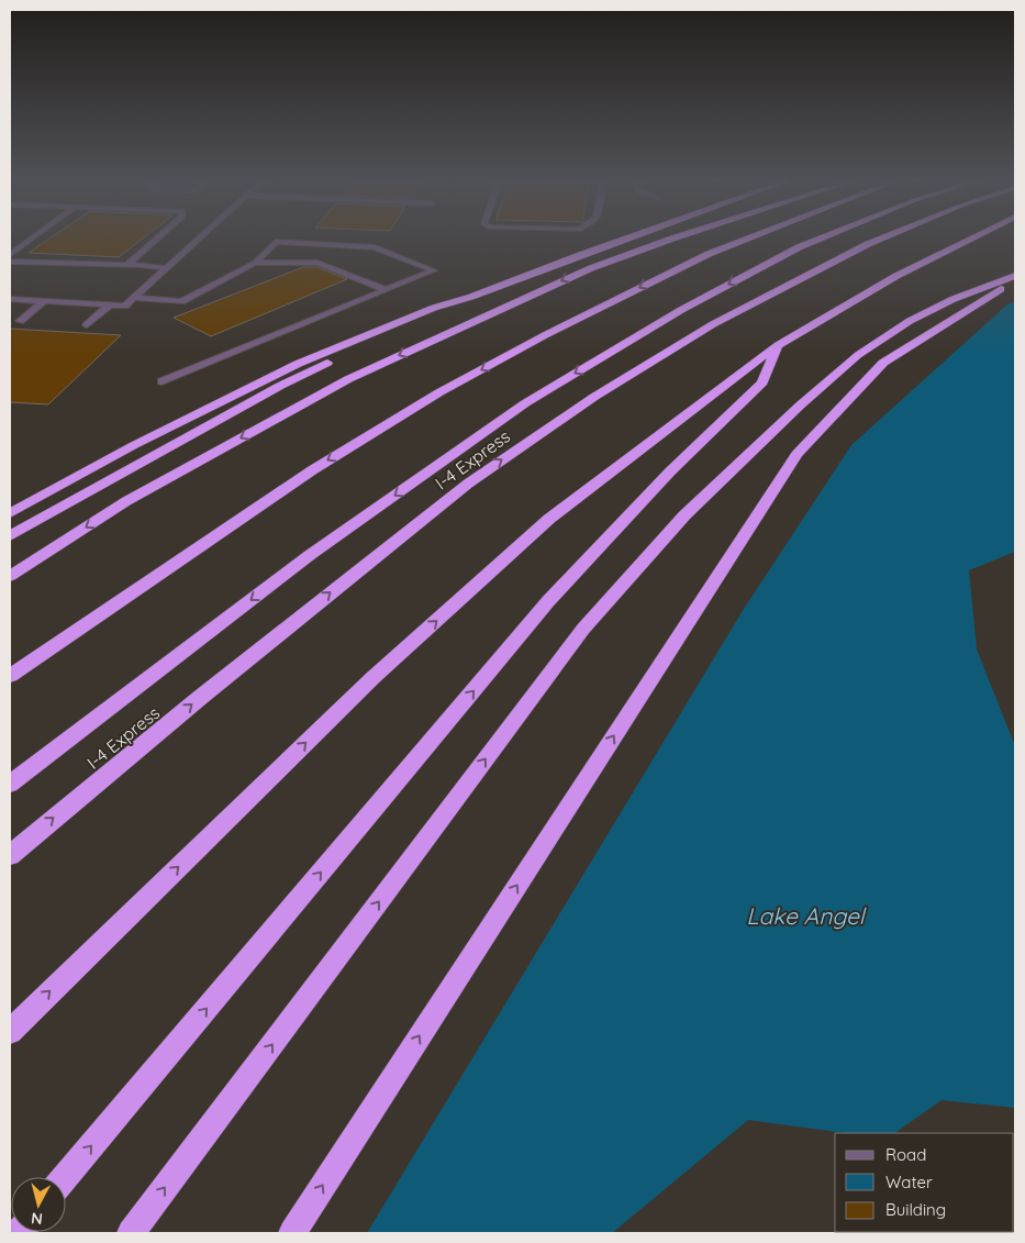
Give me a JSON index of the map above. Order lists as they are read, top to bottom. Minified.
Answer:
{"streets":{"highway":["I-4 Express"]},"water":["Lake Angel"],"legend":["Road","Water","Building"],"north":"bottom"}
